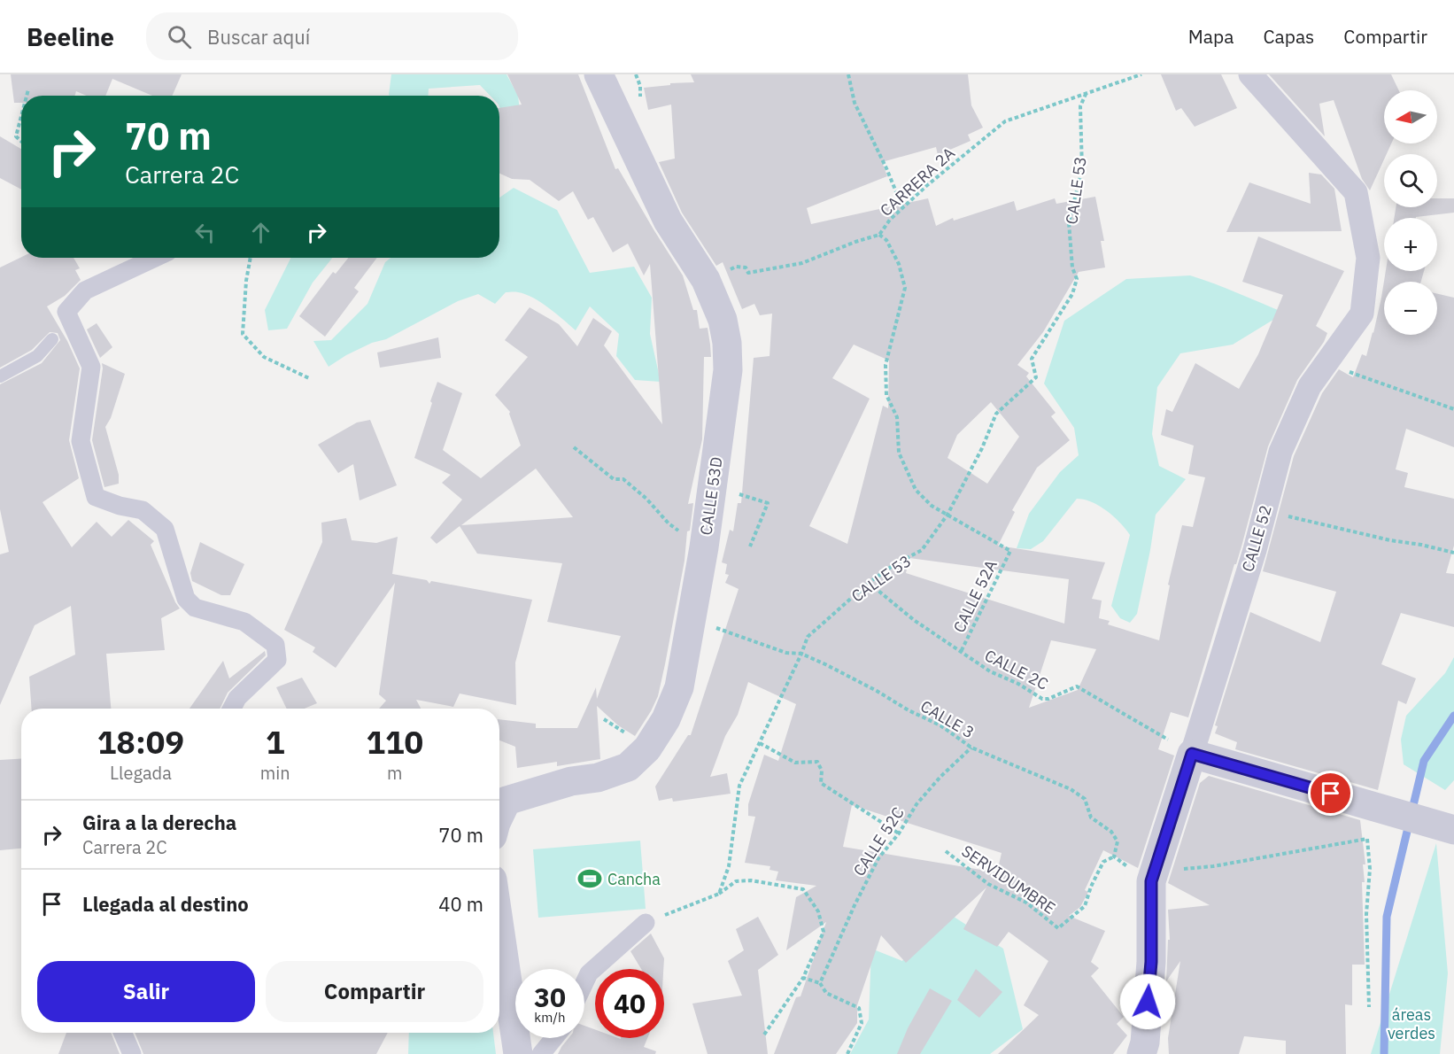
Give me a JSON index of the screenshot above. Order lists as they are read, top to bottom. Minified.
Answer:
{"streets":{"street":["CALLE 53D","CALLE 52"],"path":["CARRERA 2A","CALLE 53","CALLE 52A","CALLE 2C","CALLE 3","CALLE 52C","SERVIDUMBRE"]},"crossings":[["CARRERA 2A","CALLE 53"],["CARRERA 2A","CALLE 53D"],["CALLE 53","CALLE 52A"],["CALLE 53","CALLE 2C"],["CALLE 53","CALLE 3"],["CALLE 53D","CALLE 3"],["CALLE 52","CALLE 2C"],["CALLE 52A","CALLE 2C"],["CALLE 3","CALLE 52C"],["CALLE 3","SERVIDUMBRE"]],"parks":["áreas verdes"],"places":{"sports":["Cancha"]},"north":"left","page":{"header":"Beeline","search":"Buscar aquí","nav":["Mapa","Capas","Compartir"],"map_buttons":["+","−"],"turn":["70 m","Carrera 2C"],"eta":["18:09","Llegada","1","min","110","m"],"list":[{"name":"Gira a la derecha","note":"Carrera 2C","value":"70 m"},{"name":"Llegada al destino","value":"40 m"}],"buttons":["Salir","Compartir"],"speed":"30 km/h","limit":"40"}}
